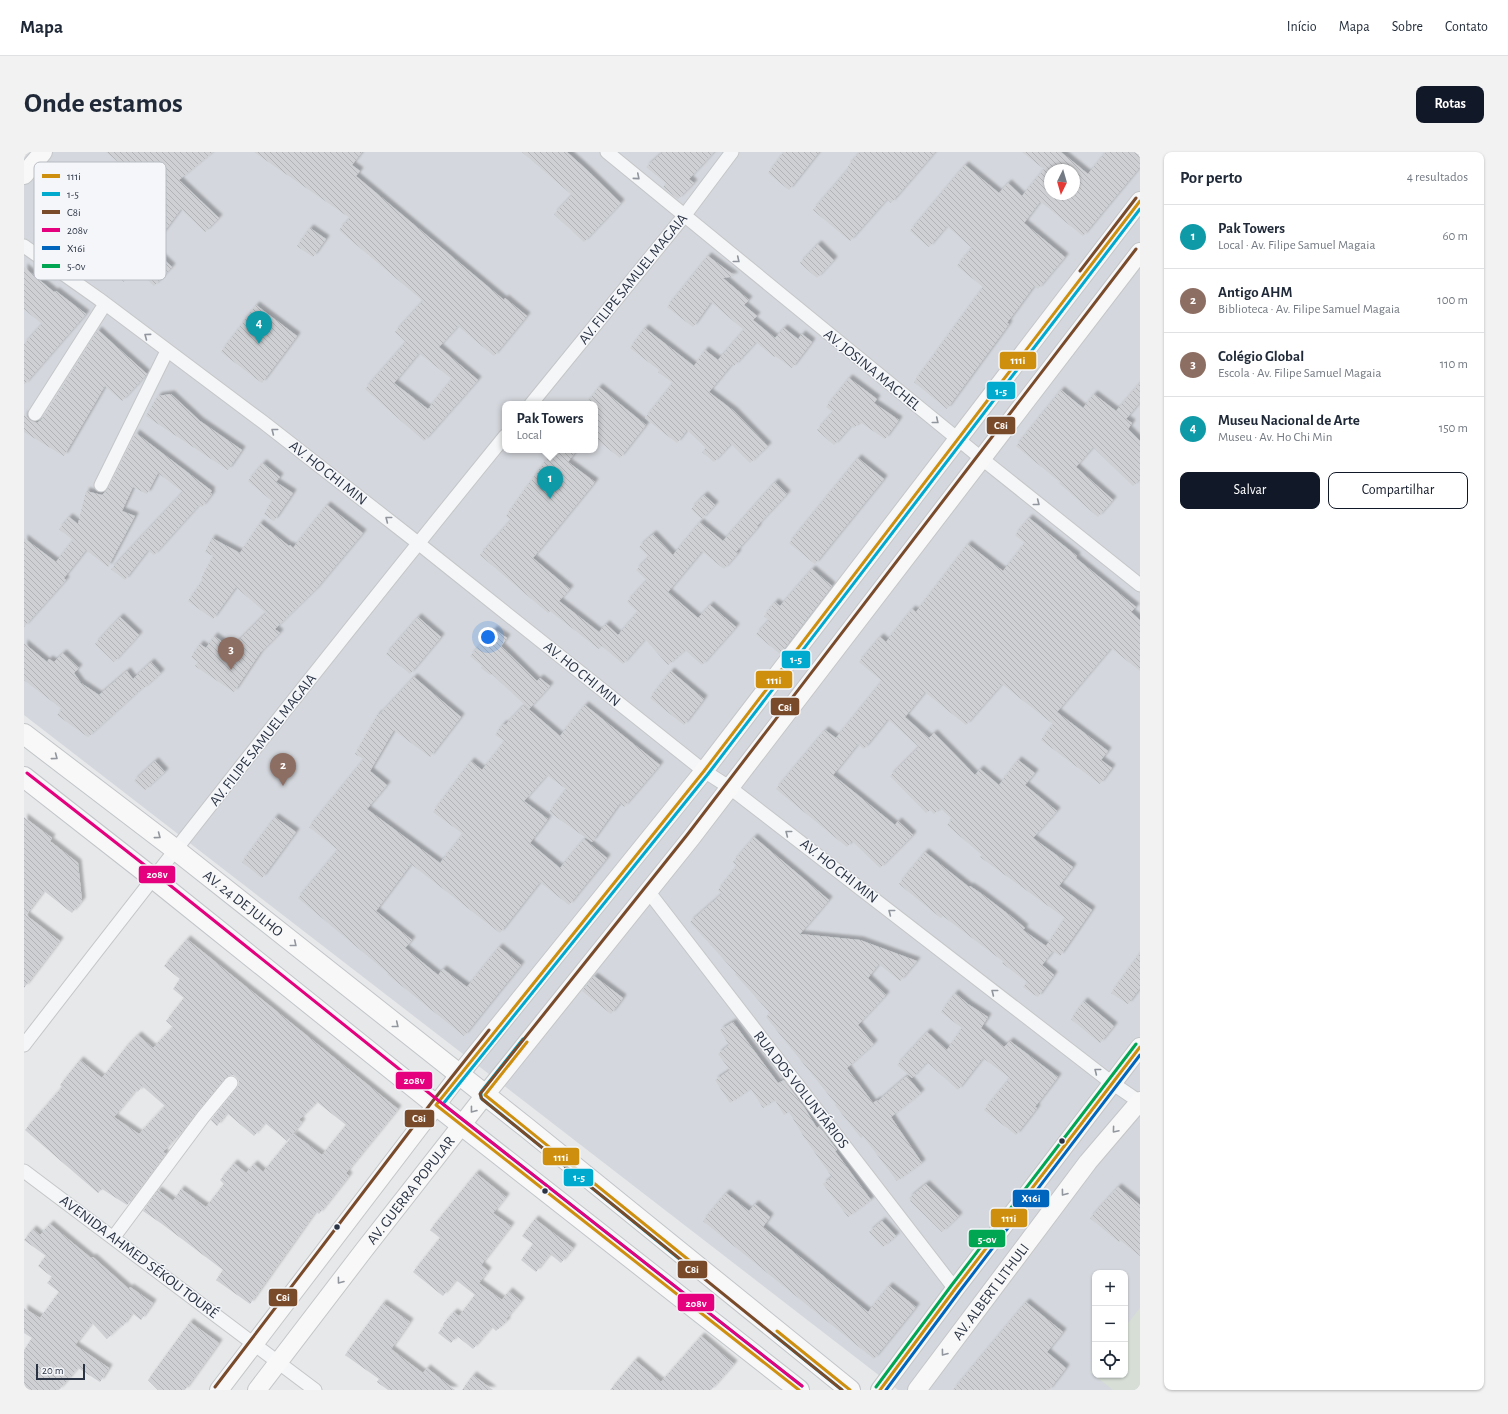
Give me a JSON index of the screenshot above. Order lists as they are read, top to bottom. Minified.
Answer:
{"streets":{"main road":["AV. 24 DE JULHO","AV. GUERRA POPULAR","AV. ALBERT LITHULI"],"street":["AV. FILIPE SAMUEL MAGAIA","AV. JOSINA MACHEL","AV. HO CHI MIN","RUA DOS VOLUNTÁRIOS","AVENIDA AHMED SÉKOU TOURÉ"]},"crossings":[["AV. FILIPE SAMUEL MAGAIA","AV. JOSINA MACHEL"],["AV. FILIPE SAMUEL MAGAIA","AV. HO CHI MIN"],["AV. FILIPE SAMUEL MAGAIA","AV. 24 DE JULHO"],["AV. JOSINA MACHEL","AV. GUERRA POPULAR"],["AV. HO CHI MIN","AV. GUERRA POPULAR"],["AV. HO CHI MIN","AV. ALBERT LITHULI"],["AV. 24 DE JULHO","AV. GUERRA POPULAR"],["RUA DOS VOLUNTÁRIOS","AV. GUERRA POPULAR"],["RUA DOS VOLUNTÁRIOS","AV. ALBERT LITHULI"],["AV. GUERRA POPULAR","AVENIDA AHMED SÉKOU TOURÉ"]],"one_way":["AV. JOSINA MACHEL","AV. HO CHI MIN"],"lines":["transit line C8i","transit line 111i","transit line 1-5","transit line 208v","transit line 5-0v","transit line X16i"],"legend":["111i","1-5","C8i","208v","X16i","5-0v"],"scale_bar":"20 m","north":"bottom","page":{"header":"Mapa","nav":["Início","Mapa","Sobre","Contato"],"buttons":["Rotas",["Salvar","Compartilhar"]],"title":"Onde estamos","heading":["Por perto","4 resultados"],"list":[{"mark":"1","name":"Pak Towers","note":"Local · Av. Filipe Samuel Magaia","value":"60 m"},{"mark":"2","name":"Antigo AHM","note":"Biblioteca · Av. Filipe Samuel Magaia","value":"100 m"},{"mark":"3","name":"Colégio Global","note":"Escola · Av. Filipe Samuel Magaia","value":"110 m"},{"mark":"4","name":"Museu Nacional de Arte","note":"Museu · Av. Ho Chi Min","value":"150 m"}],"pins":["4","1","3","2"],"popup":["Pak Towers","Local"],"map_buttons":["+","−"],"scale":"20 m"}}
